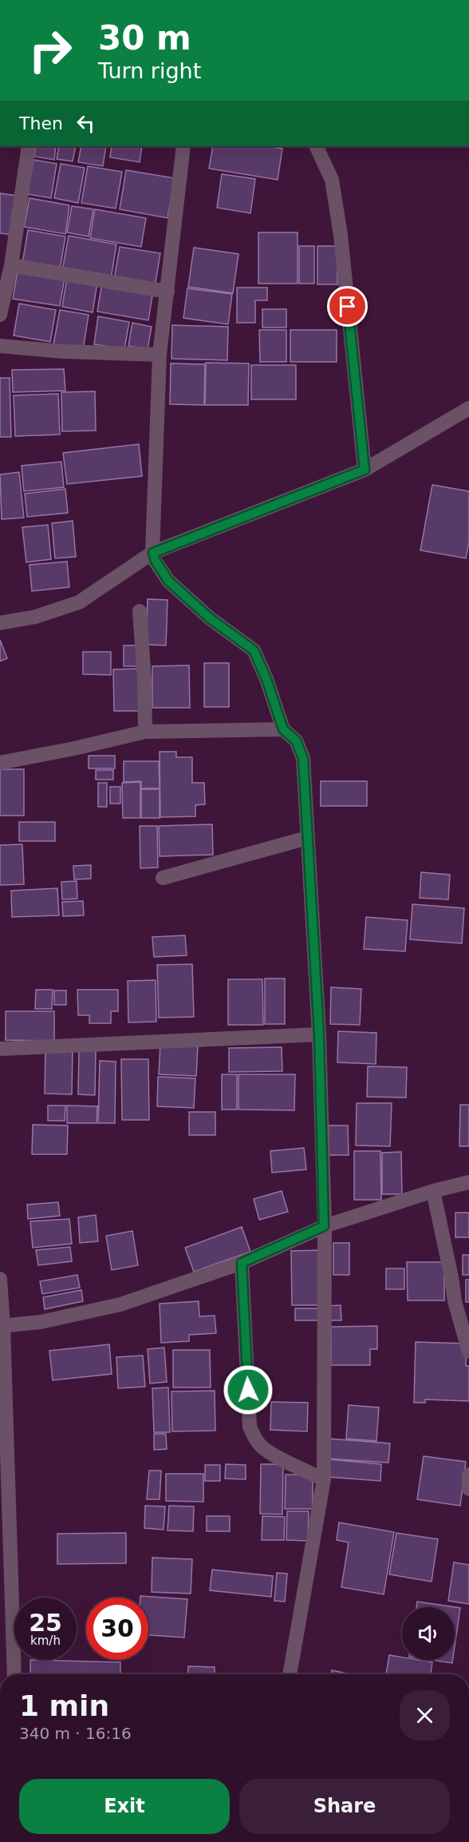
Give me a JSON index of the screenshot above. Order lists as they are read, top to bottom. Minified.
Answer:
{"page":{"turn":["30 m","Turn right"],"then":"Then","speed":"25 km/h","limit":"30","heading":["1 min","340 m · 16:16"],"buttons":["Exit","Share"]}}
